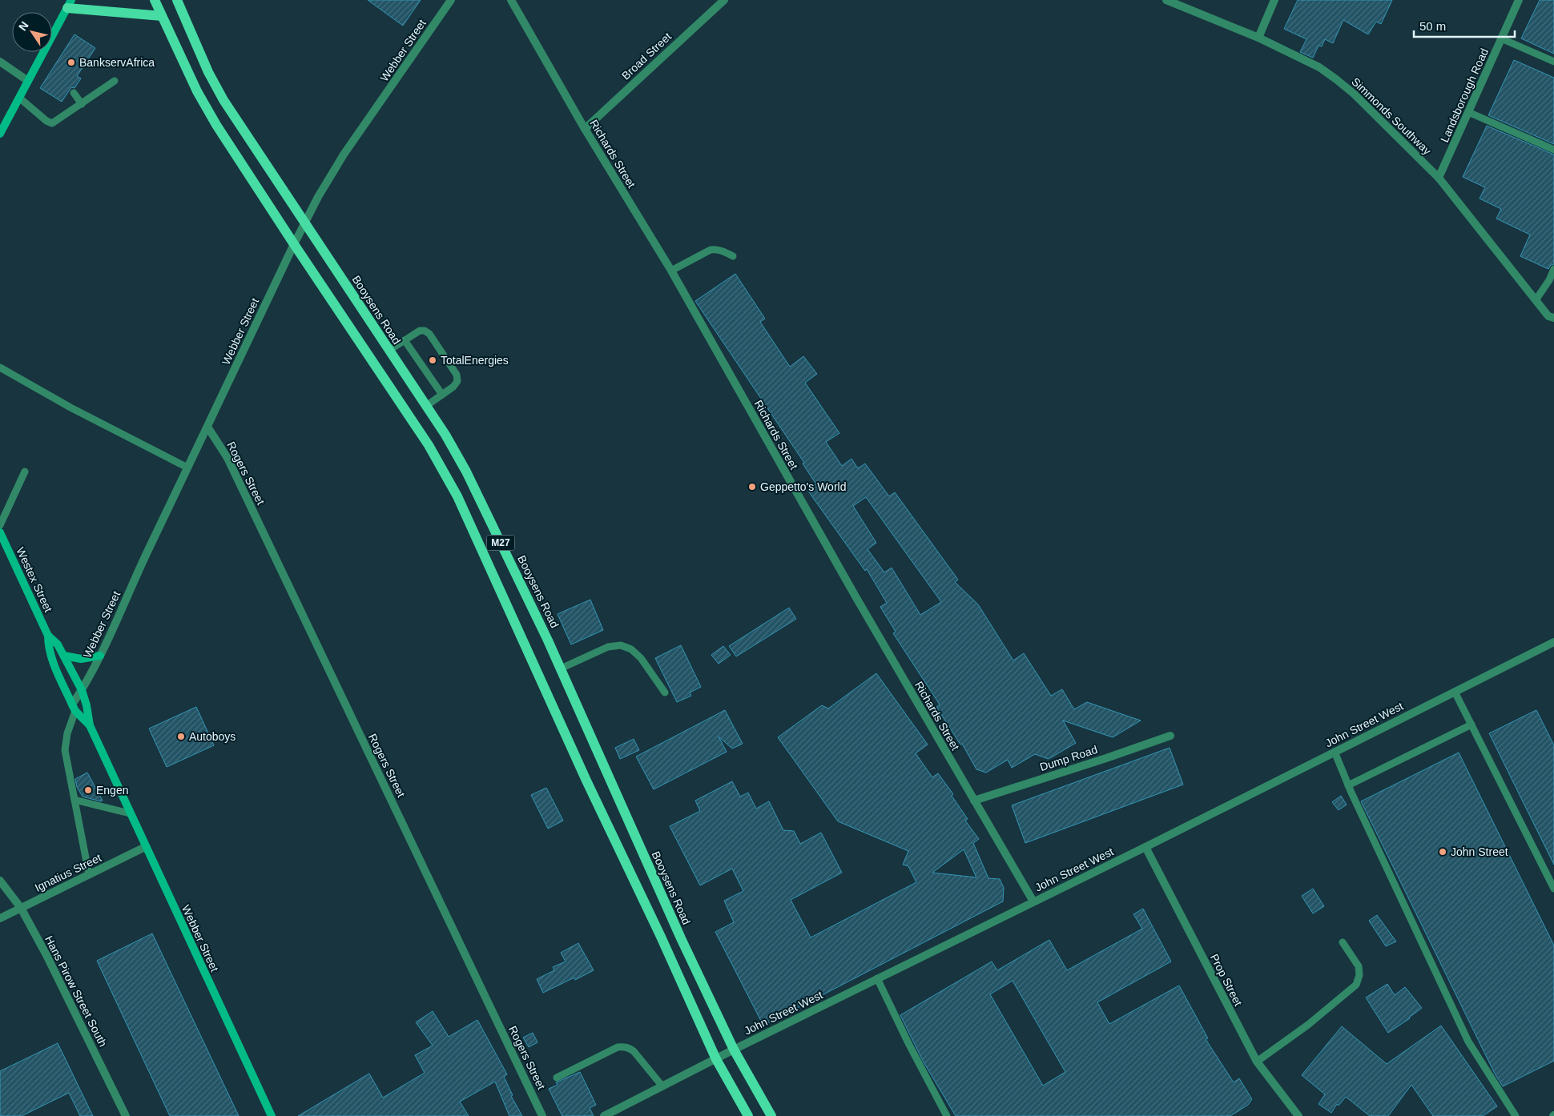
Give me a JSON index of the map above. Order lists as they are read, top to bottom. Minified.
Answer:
{"streets":{"main road":["Booysens Road","M27"],"street":["Webber Street","Broad Street","Landsborough Road","Simmonds Southway","Richards Street","Rogers Street","Westex Street","John Street West","Dump Road","Ignatius Street","Prop Street","Hans Pirow Street South"]},"crossings":[["Webber Street","Booysens Road"],["Webber Street","Rogers Street"],["Webber Street","M27"],["Webber Street","Westex Street"],["Webber Street","Ignatius Street"],["Broad Street","Richards Street"],["Landsborough Road","Simmonds Southway"],["Richards Street","John Street West"],["Richards Street","Dump Road"],["Booysens Road","John Street West"],["M27","John Street West"],["John Street West","Prop Street"],["Ignatius Street","Hans Pirow Street South"]],"places":["BankservAfrica","TotalEnergies","Geppetto's World","Autoboys","Engen","John Street"],"scale_bar":"50 m","north":"top left"}
